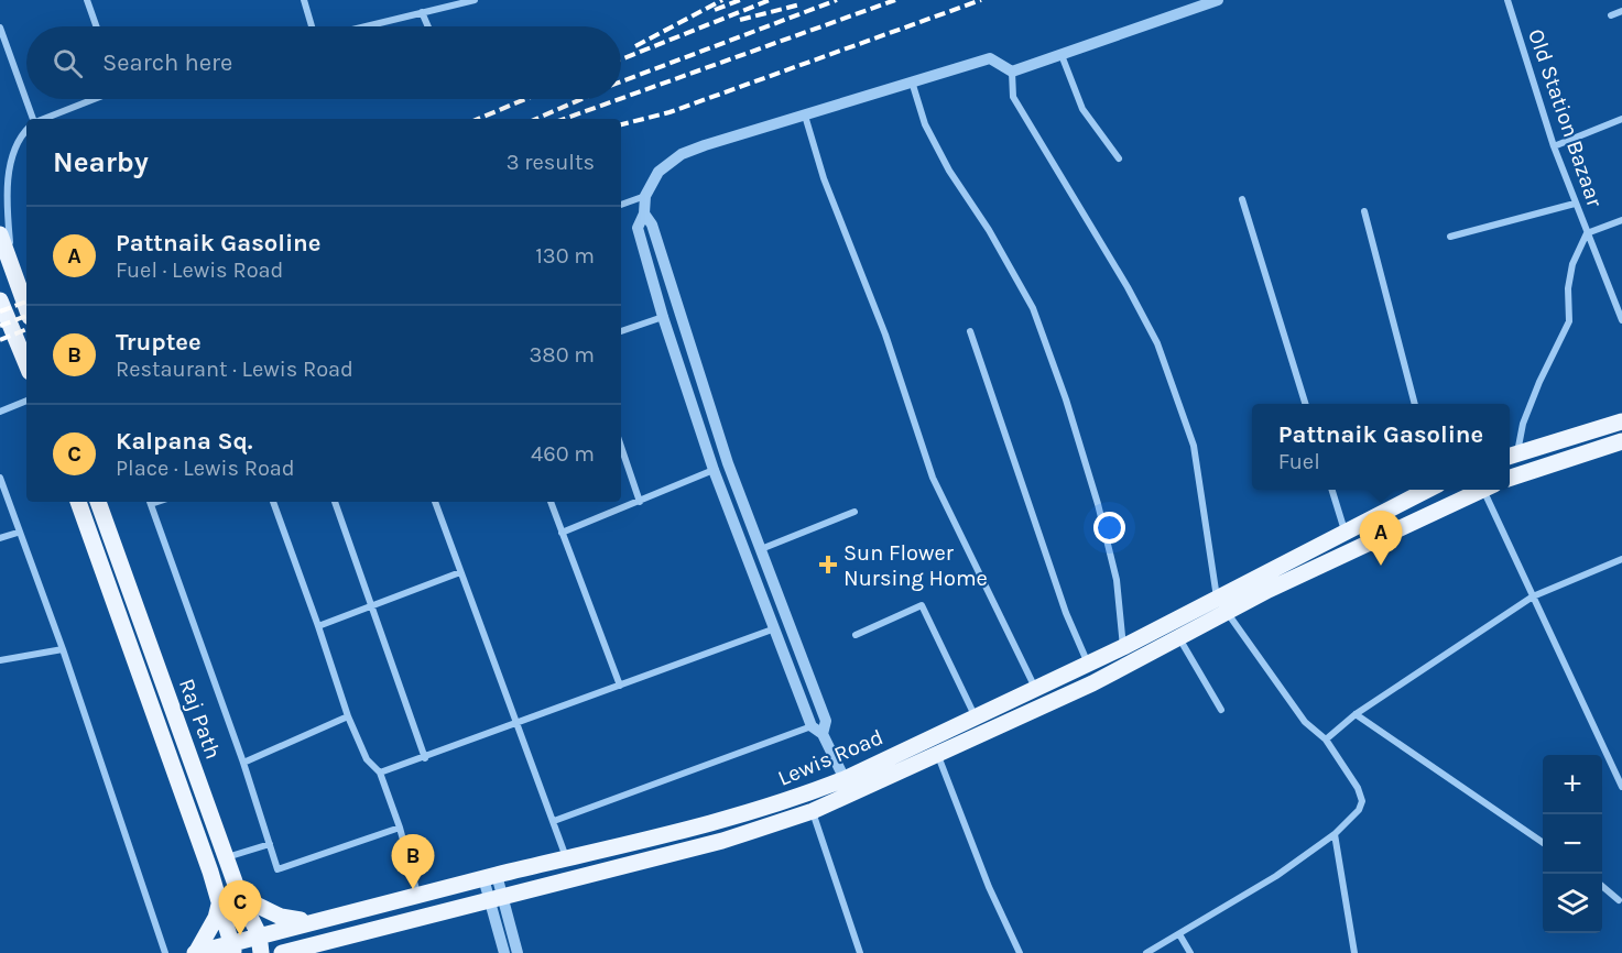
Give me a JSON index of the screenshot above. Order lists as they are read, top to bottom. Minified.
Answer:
{"streets":{"main road":["Raj Path","Lewis Road"],"street":["Old Station Bazaar"]},"crossings":[["Raj Path","Lewis Road"]],"places":{"health":["Sun Flower Nursing Home"]},"page":{"search":"Search here","heading":["Nearby","3 results"],"list":[{"mark":"A","name":"Pattnaik Gasoline","note":"Fuel · Lewis Road","value":"130 m"},{"mark":"B","name":"Truptee","note":"Restaurant · Lewis Road","value":"380 m"},{"mark":"C","name":"Kalpana Sq.","note":"Place · Lewis Road","value":"460 m"}],"popup":["Pattnaik Gasoline","Fuel"],"pins":["A","B","C"],"map_buttons":["+","−"]}}
